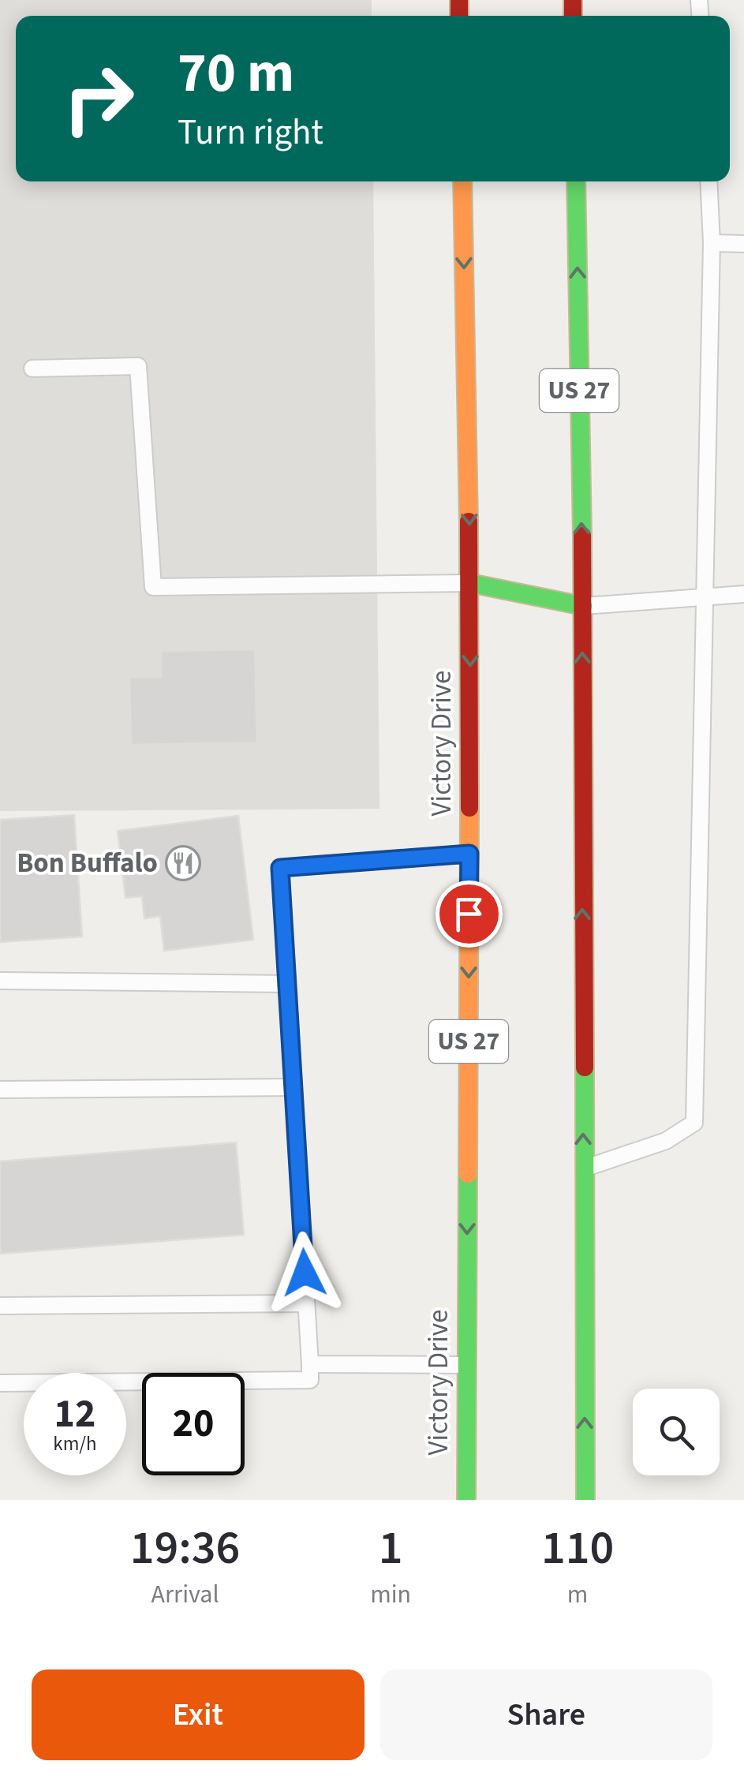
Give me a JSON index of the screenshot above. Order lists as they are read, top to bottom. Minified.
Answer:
{"streets":{"highway":["US 27","Victory Drive"]},"places":{"restaurant":["Bon Buffalo"]},"page":{"turn":["70 m","Turn right"],"speed":"12 km/h","limit":"20","eta":["19:36","Arrival","1","min","110","m"],"buttons":["Exit","Share"]}}
